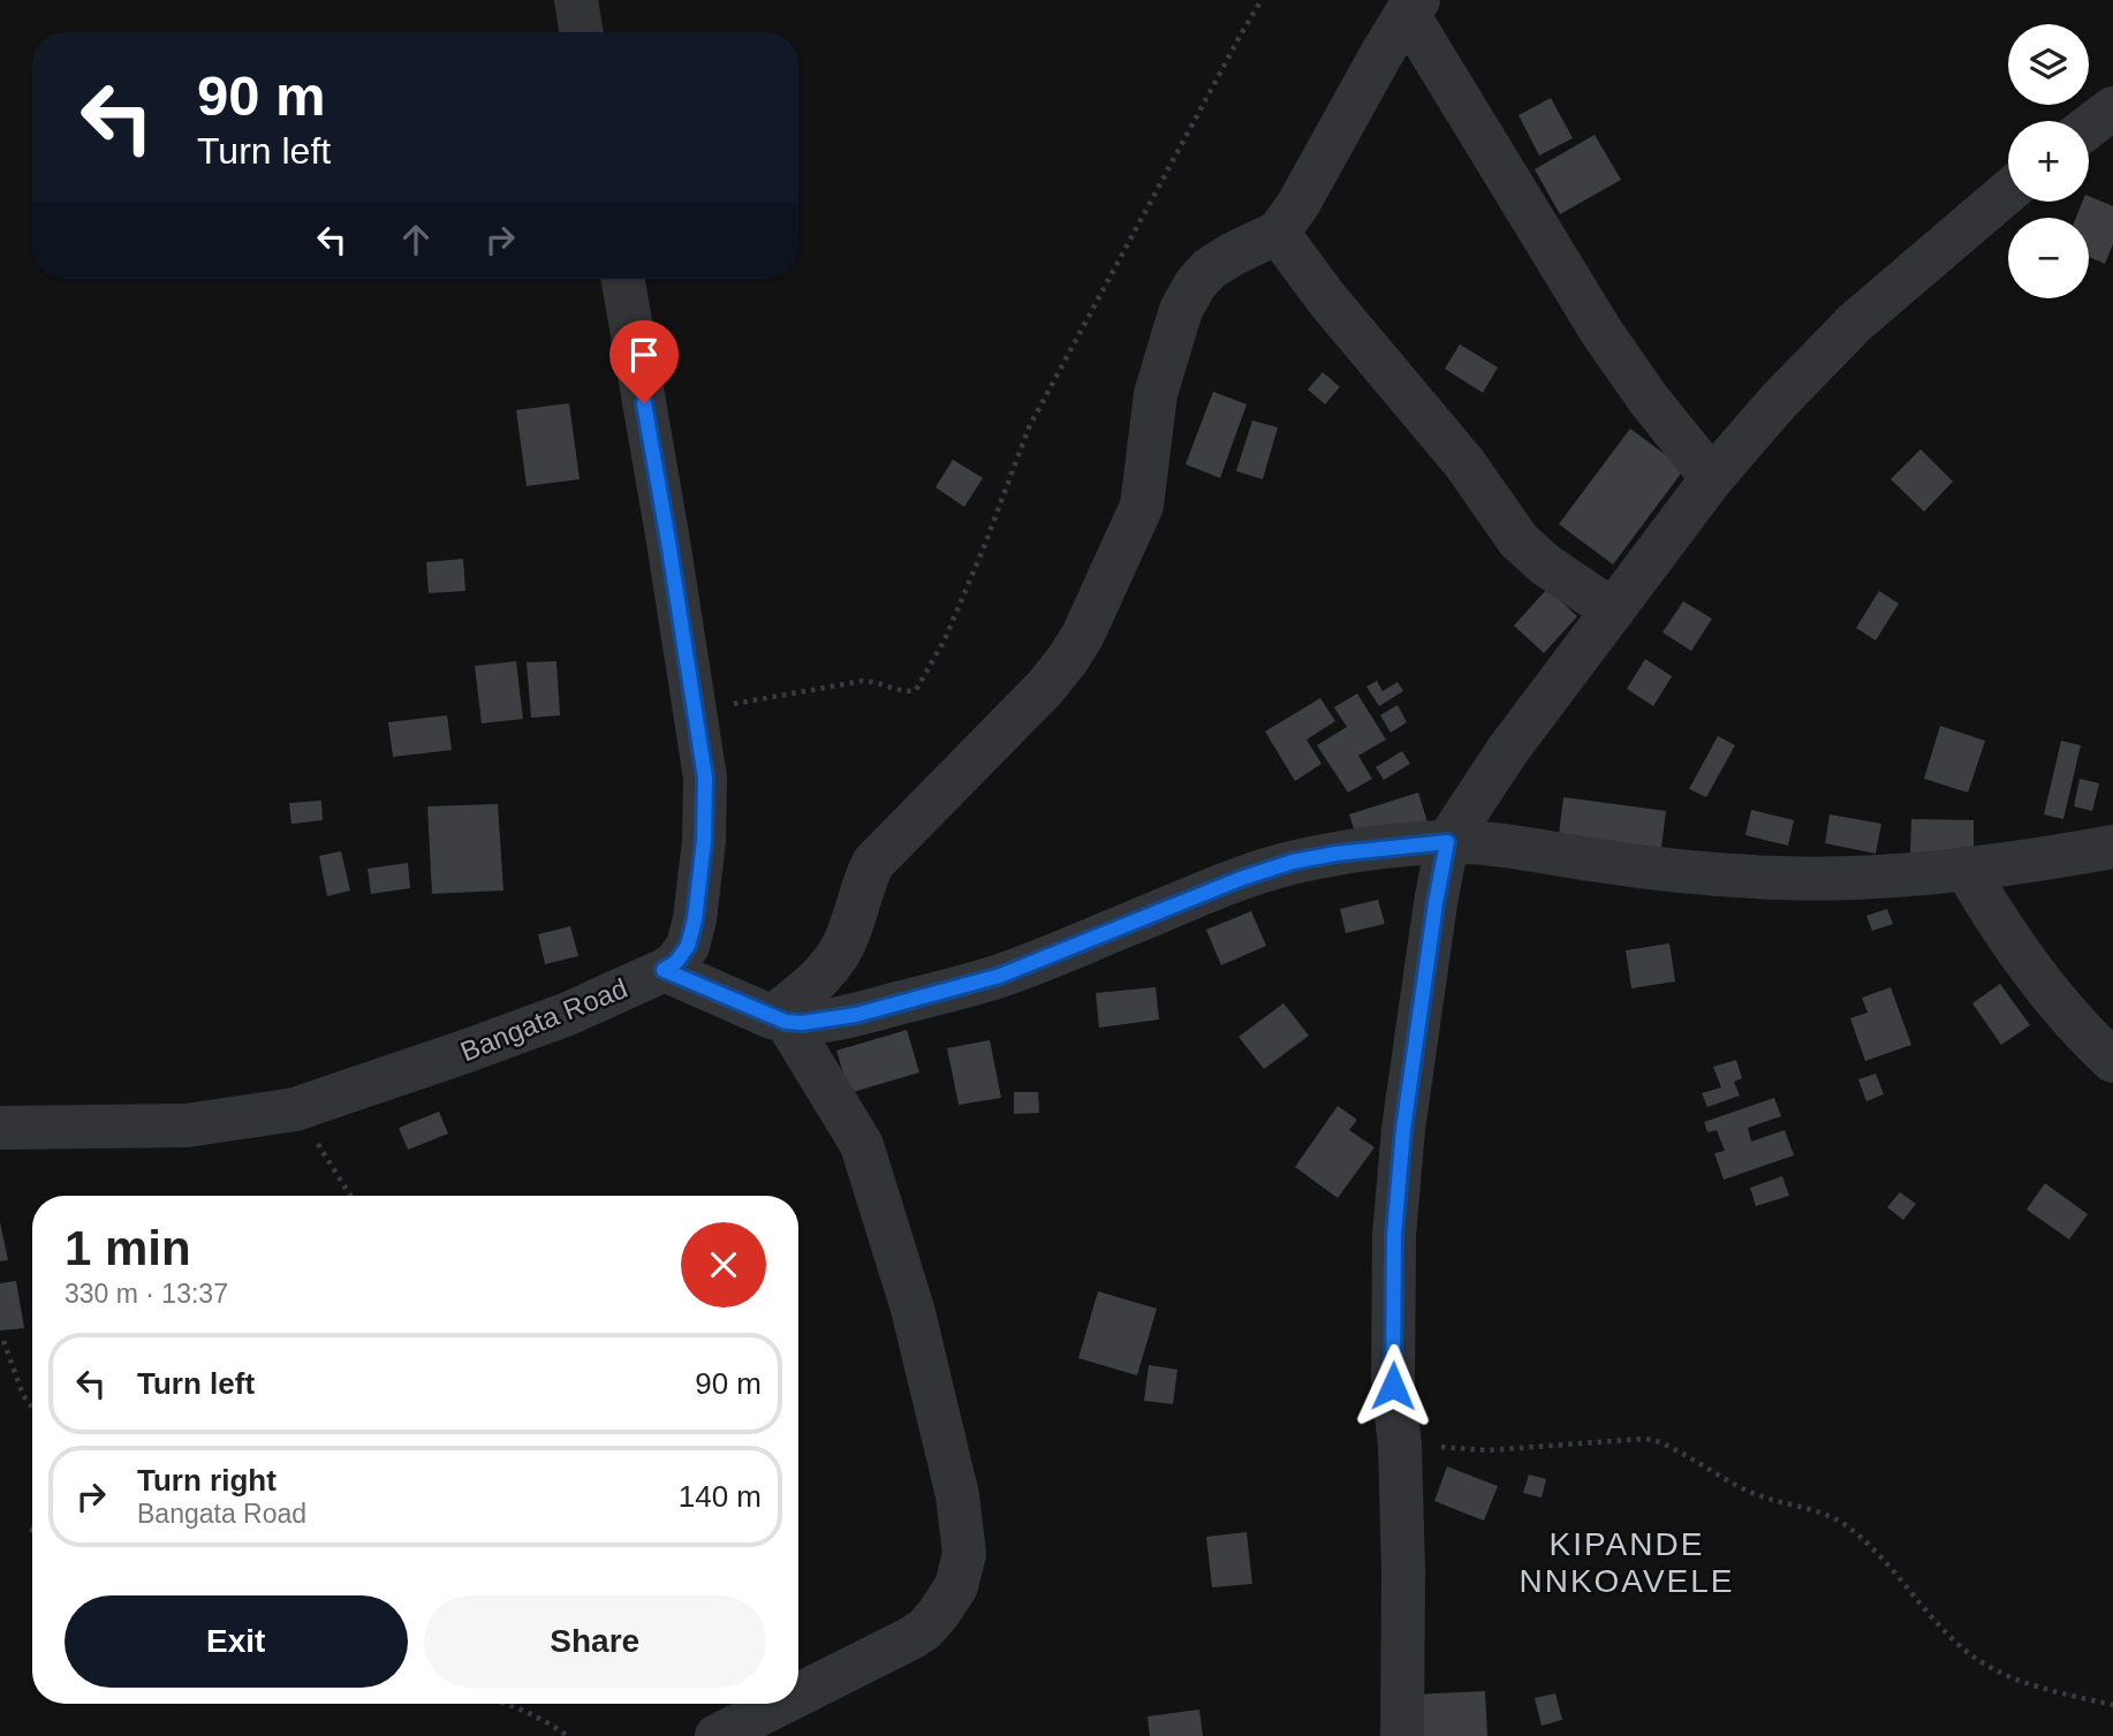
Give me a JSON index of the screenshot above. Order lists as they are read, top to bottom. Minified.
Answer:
{"streets":{"street":["Bangata Road"]},"districts":["KIPANDE NNKOAVELE"],"page":{"map_buttons":["+","−"],"turn":["90 m","Turn left"],"heading":["1 min","330 m · 13:37"],"list":[{"name":"Turn left","value":"90 m"},{"name":"Turn right","note":"Bangata Road","value":"140 m"}],"buttons":["Exit","Share"]}}
